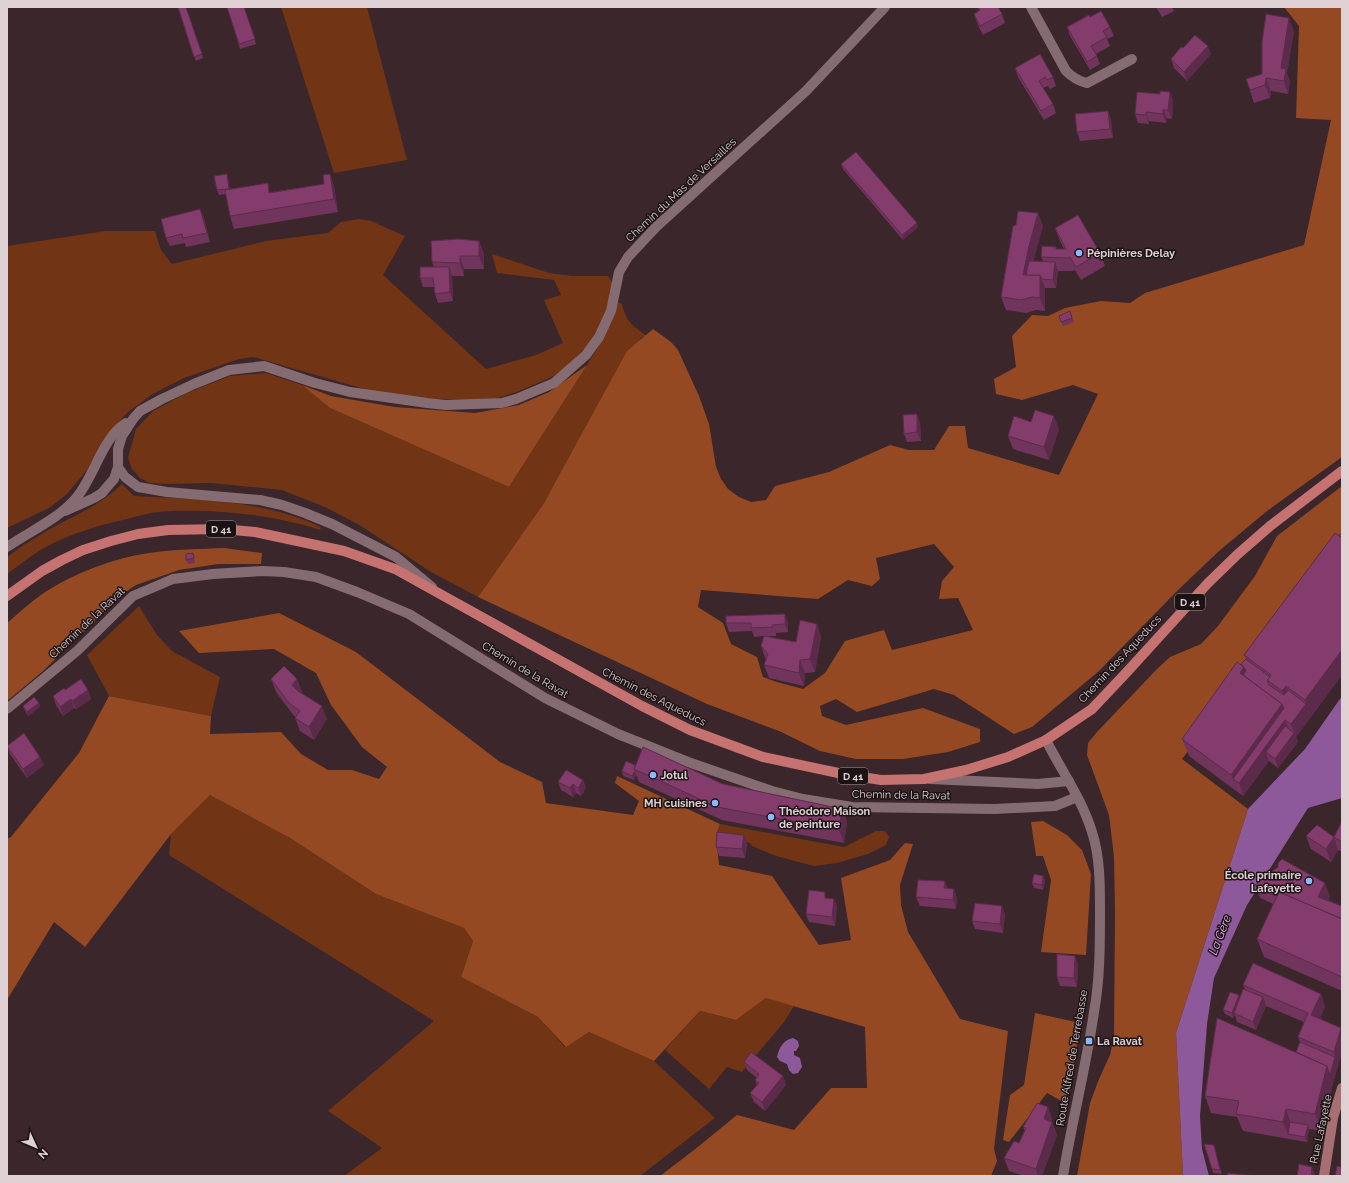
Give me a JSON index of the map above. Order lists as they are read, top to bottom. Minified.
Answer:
{"streets":{"main road":["D 41","Chemin des Aqueducs","Rue Lafayette"],"street":["Chemin du Mas de Versailles","Chemin de la Ravat","Route Alfred de Terrebasse"]},"crossings":[["Chemin de la Ravat","Route Alfred de Terrebasse"],["Chemin des Aqueducs","Route Alfred de Terrebasse"]],"water":["La Gère"],"places":{"other":["Pépinières Delay","Jotul","MH cuisines","Théodore Maison de peinture","École primaire Lafayette"],"transit":["La Ravat"]},"north":"bottom right"}
